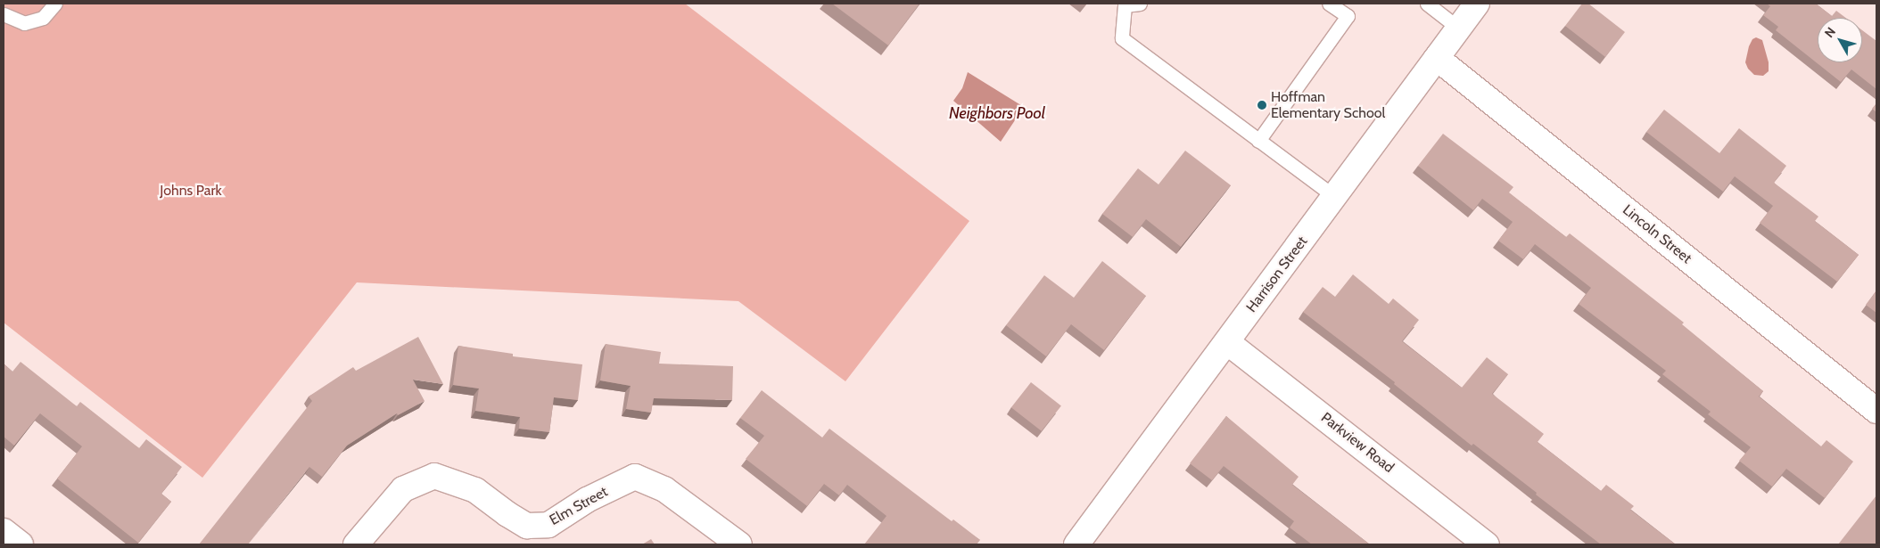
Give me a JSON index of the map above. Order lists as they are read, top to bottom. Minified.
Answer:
{"streets":{"street":["Lincoln Street","Harrison Street","Parkview Road","Elm Street"]},"crossings":[["Lincoln Street","Harrison Street"],["Harrison Street","Parkview Road"]],"water":["Neighbors Pool"],"parks":["Johns Park"],"places":["Hoffman Elementary School"],"north":"top left"}
